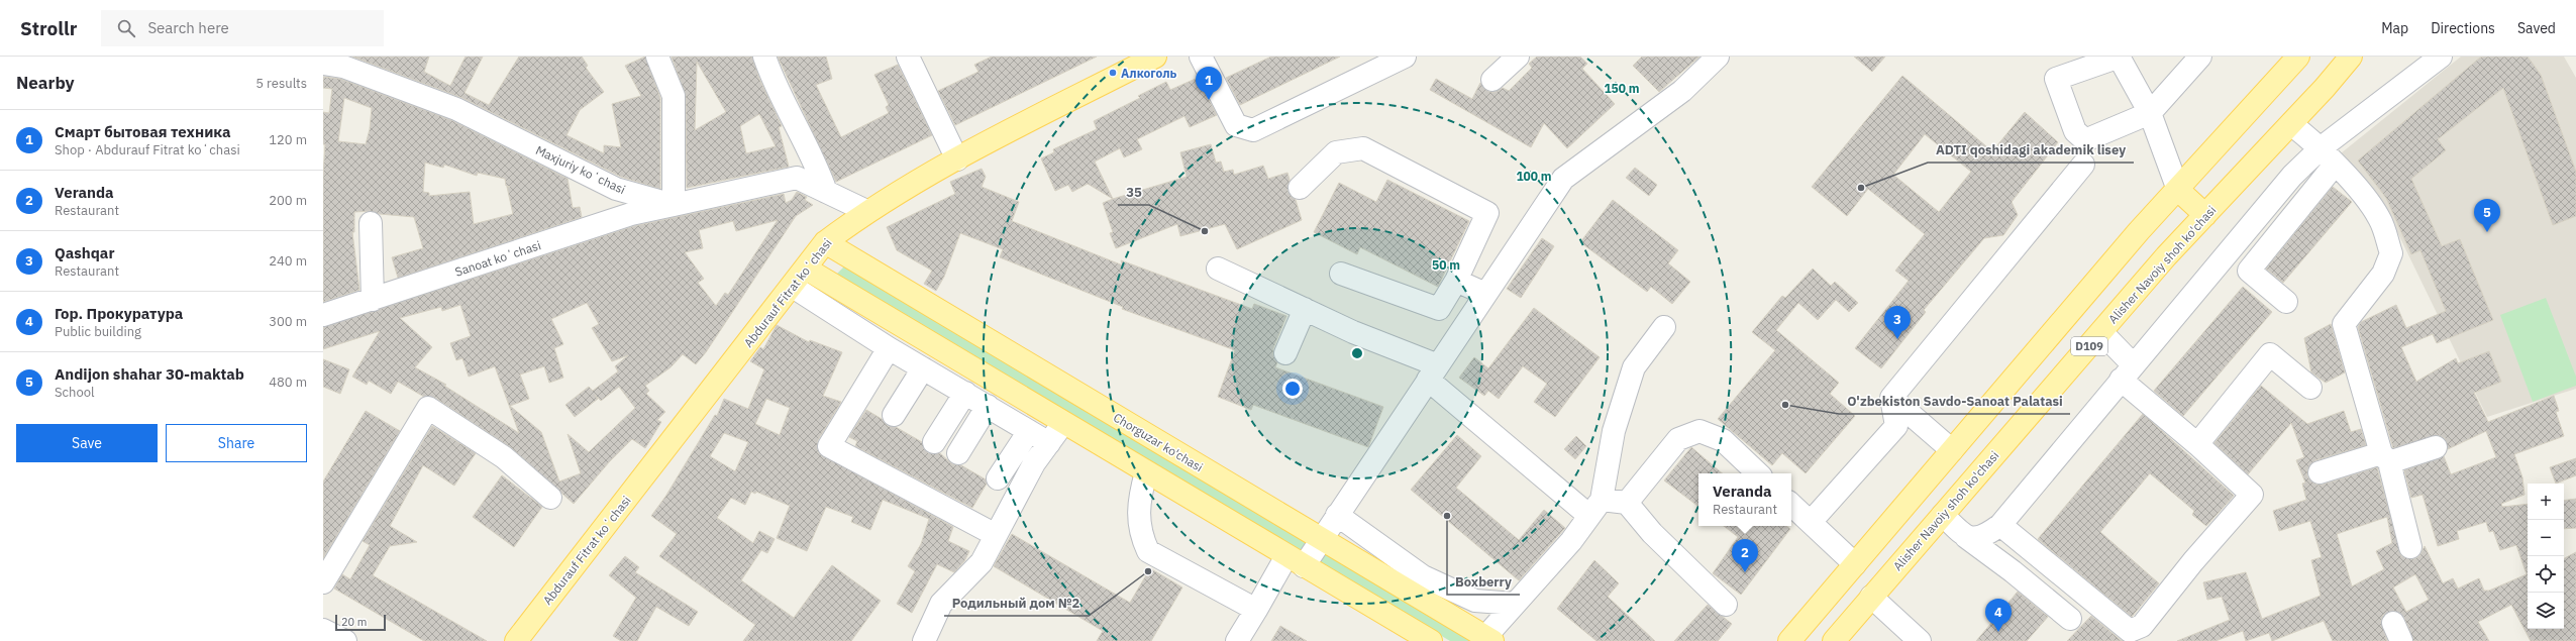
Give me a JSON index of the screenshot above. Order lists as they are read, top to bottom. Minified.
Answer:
{"streets":{"main road":["Alisher Navoiy shoh ko'chasi","Abdurauf Fitrat koʻchasi","D109","Chorguzar ko'chasi"],"street":["Maxjuriy koʻchasi","Sanoat koʻchasi"]},"crossings":[["Maxjuriy koʻchasi","Sanoat koʻchasi"],["Maxjuriy koʻchasi","Abdurauf Fitrat koʻchasi"],["Abdurauf Fitrat koʻchasi","Chorguzar ko'chasi"]],"places":["Алкоголь","ADTI qoshidagi akademik lisey","35","O'zbekiston Savdo-Sanoat Palatasi","Boxberry","Родильный дом №2"],"scale_bar":"20 m","page":{"header":"Strollr","search":"Search here","nav":["Map","Directions","Saved"],"heading":["Nearby","5 results"],"pins":["1","5","3","2","4"],"list":[{"mark":"1","name":"Смарт бытовая техника","note":"Shop · Abdurauf Fitrat koʻchasi","value":"120 m"},{"mark":"2","name":"Veranda","note":"Restaurant","value":"200 m"},{"mark":"3","name":"Qashqar","note":"Restaurant","value":"240 m"},{"mark":"4","name":"Гор. Прокуратура","note":"Public building","value":"300 m"},{"mark":"5","name":"Andijon shahar 30-maktab","note":"School","value":"480 m"}],"buttons":["Save","Share"],"popup":["Veranda","Restaurant"],"map_buttons":["+","−"],"scale":"20 m"},"rings":["150 m","100 m","50 m"]}
